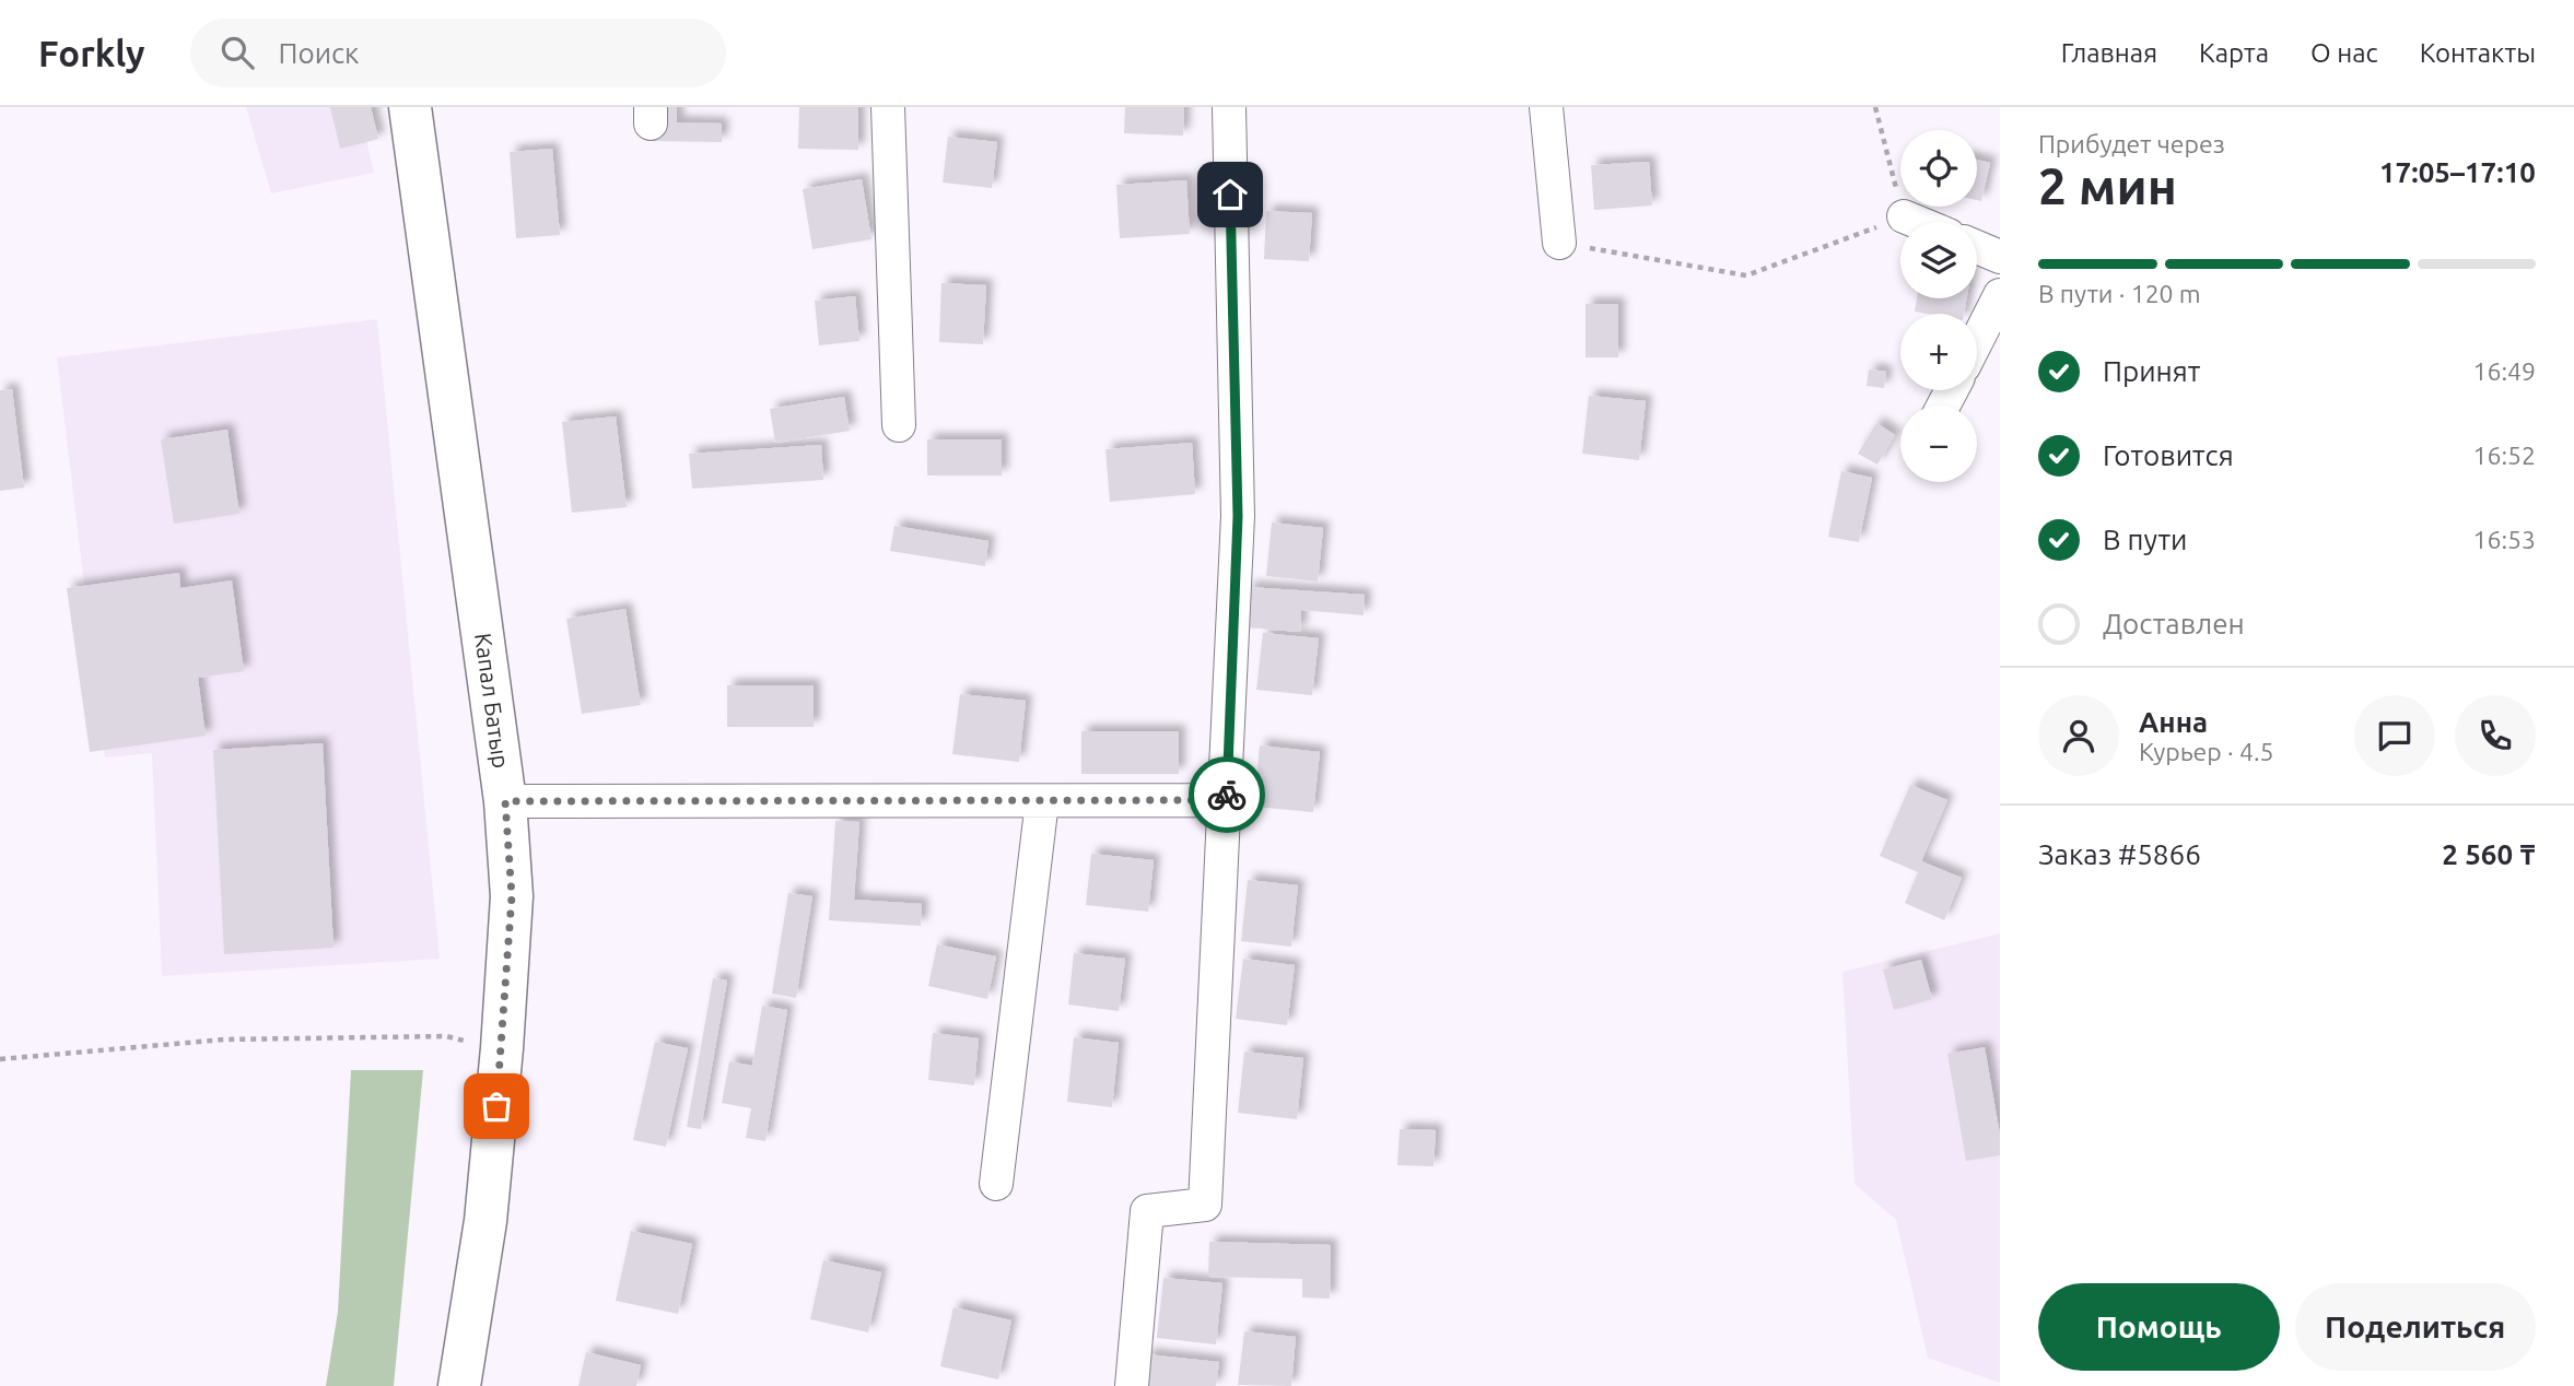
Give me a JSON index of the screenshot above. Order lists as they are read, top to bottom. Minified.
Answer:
{"streets":{"main road":["Капал Батыр"]},"page":{"header":"Forkly","search":"Поиск","nav":["Главная","Карта","О нас","Контакты"],"heading":["2 мин","Прибудет через","17:05–17:10"],"panel":["Анна","Курьер · 4.5","Заказ #5866","2 560 ₸"],"map_buttons":["+","−"],"bar":"В пути · 120 m","list":[["Принят","16:49"],["Готовится","16:52"],["В пути","16:53"],"Доставлен"],"buttons":["Помощь","Поделиться"]}}
